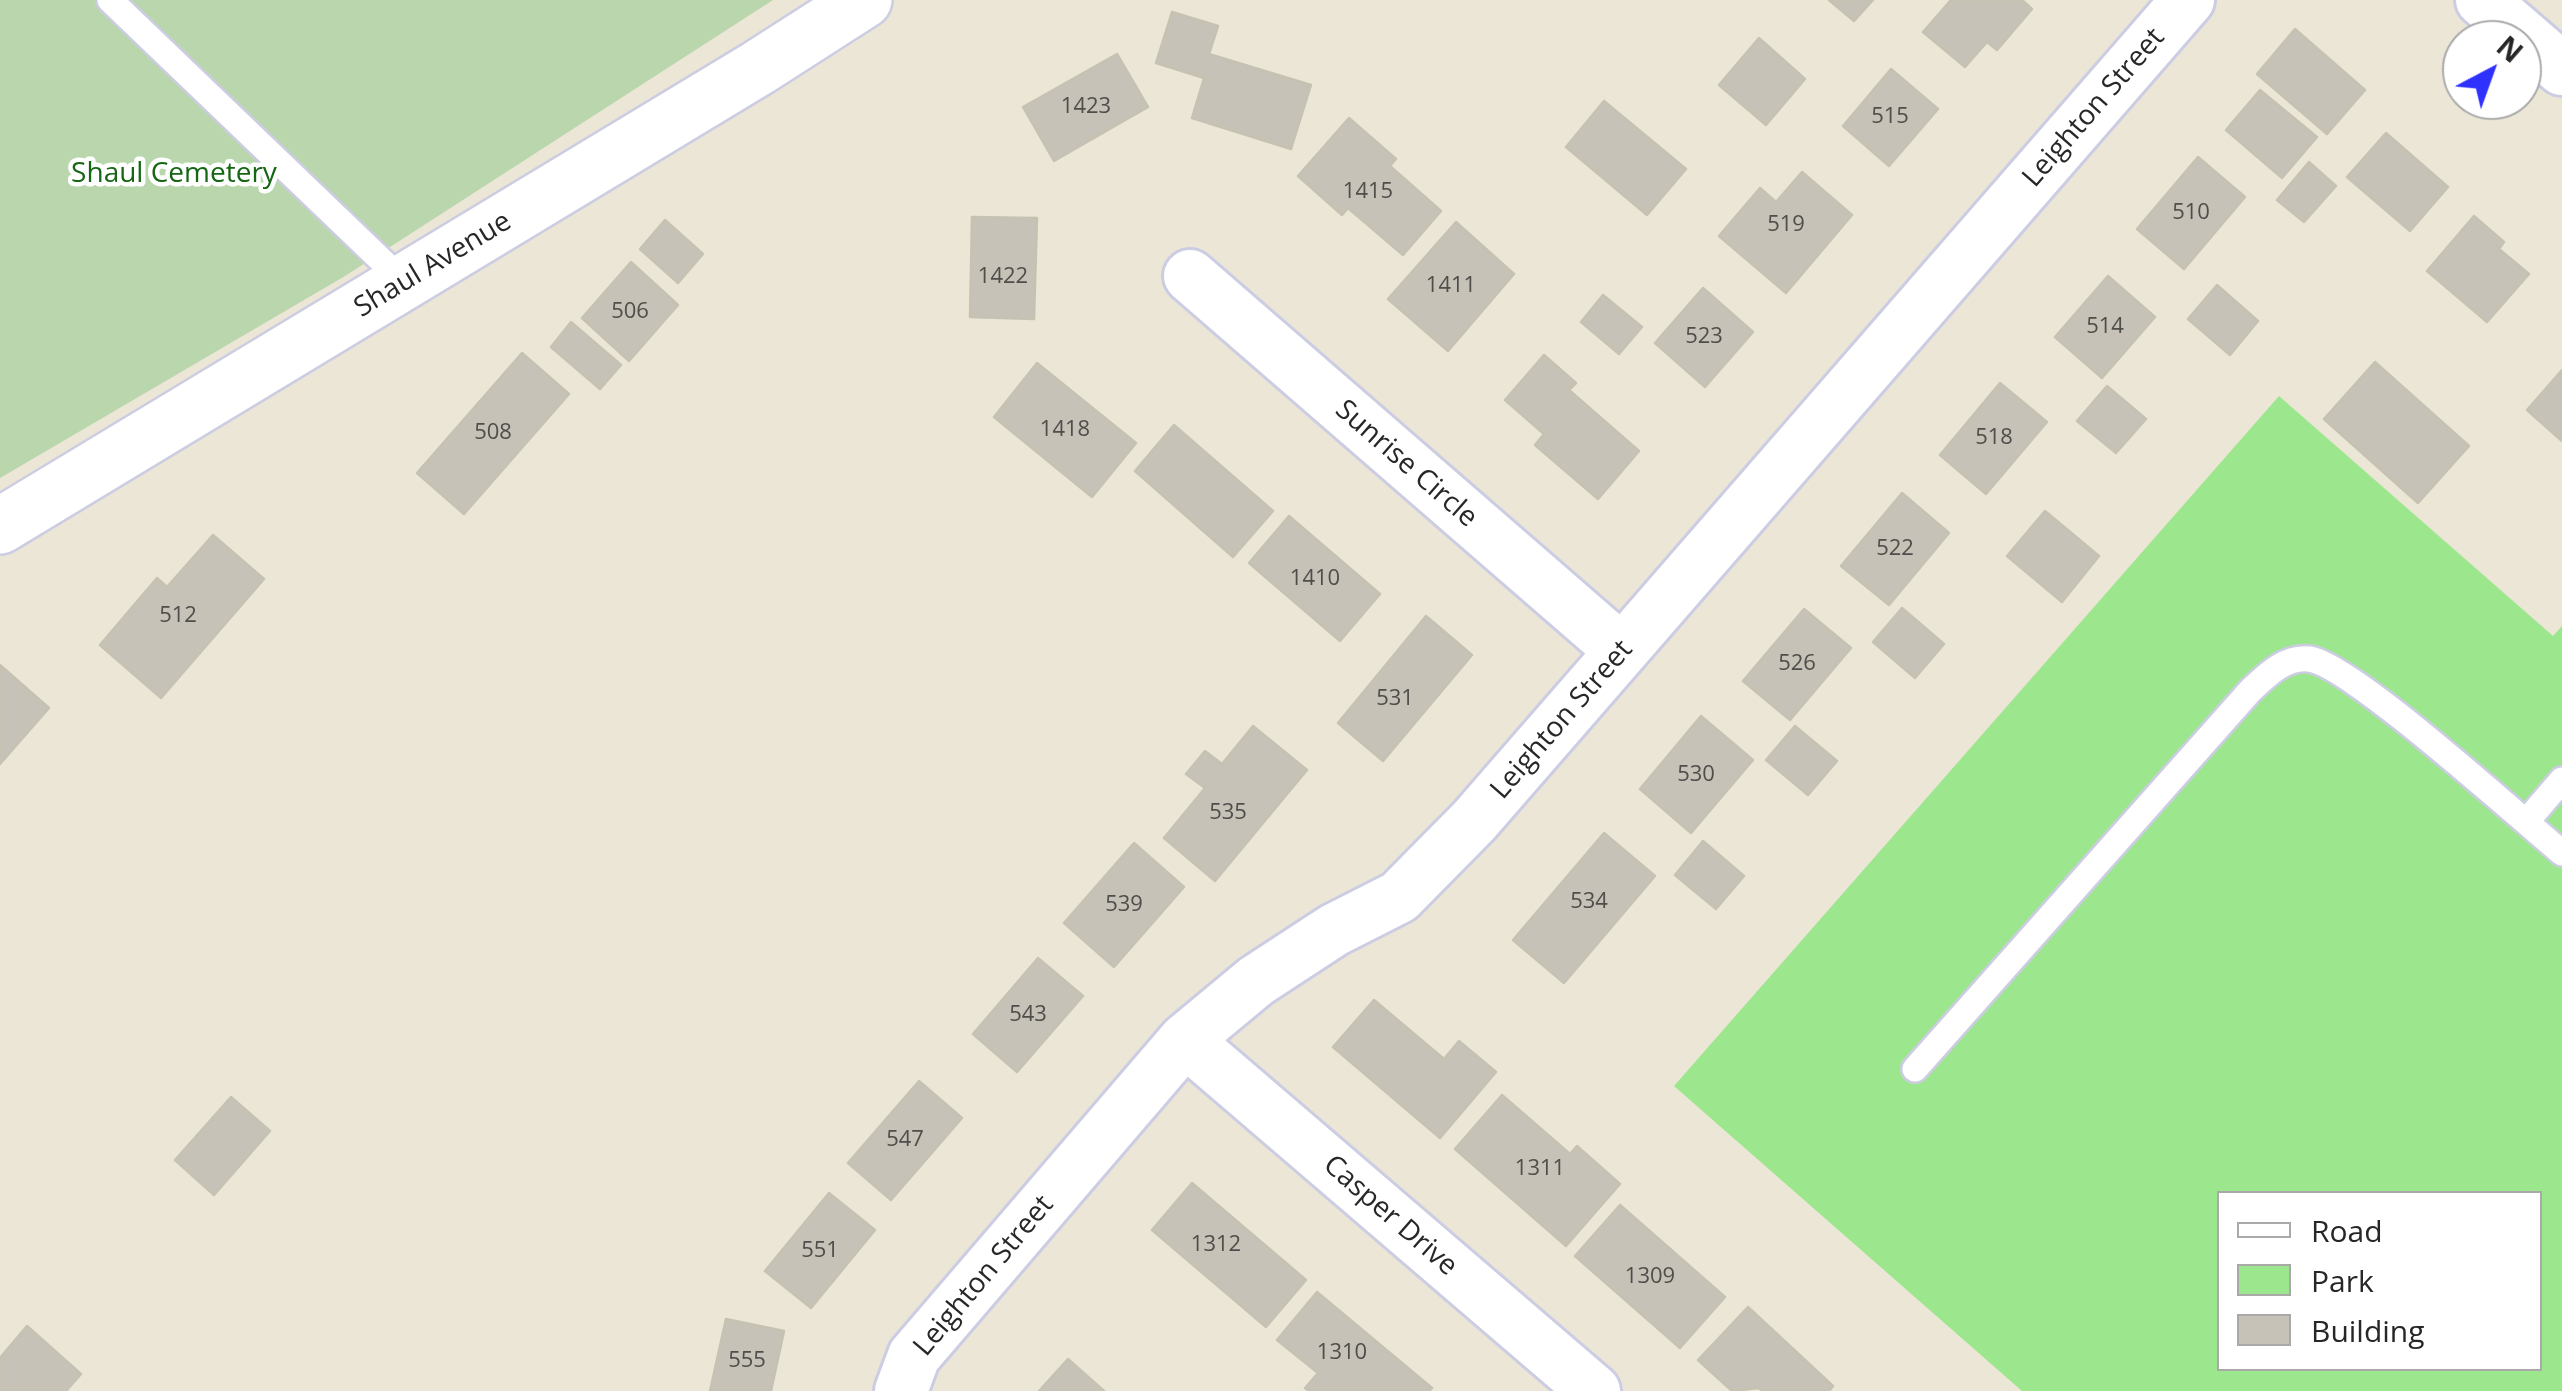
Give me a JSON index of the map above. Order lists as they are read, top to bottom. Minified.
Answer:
{"streets":{"main road":["Shaul Avenue"],"street":["Leighton Street","Sunrise Circle","Casper Drive"]},"crossings":[["Leighton Street","Sunrise Circle"],["Leighton Street","Casper Drive"]],"parks":["Shaul Cemetery"],"house_numbers":["1423","515","1415","510","519","1422","1411","506","514","523","1418","508","518","522","1410","512","526","531","530","535","534","539","543","547","1311","1312","551","1309","1310","555"],"legend":["Road","Park","Building"],"north":"top right"}
